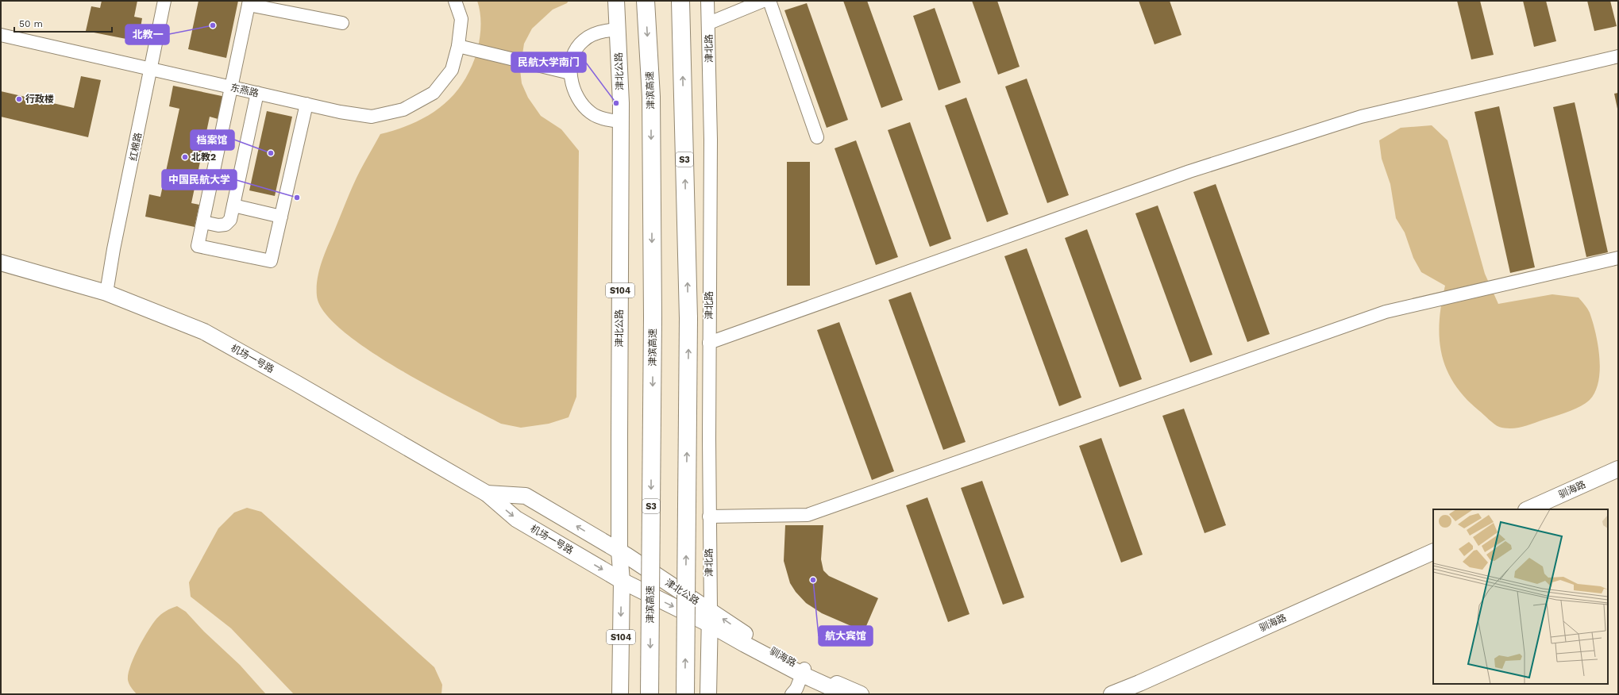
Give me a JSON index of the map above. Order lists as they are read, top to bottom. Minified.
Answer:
{"streets":{"highway":["津滨高速","S3"],"main road":["津北公路","S104","机场一号路","驯海路"],"street":["津北路","东燕路","红棉路"]},"crossings":[["津北路","津北公路"],["津北路","驯海路"],["津北公路","机场一号路"],["津北公路","驯海路"],["东燕路","红棉路"],["红棉路","机场一号路"]],"places":["北教一","行政楼","民航大学南门","档案馆","北教2","中国民航大学","航大宾馆"],"scale_bar":"50 m"}
